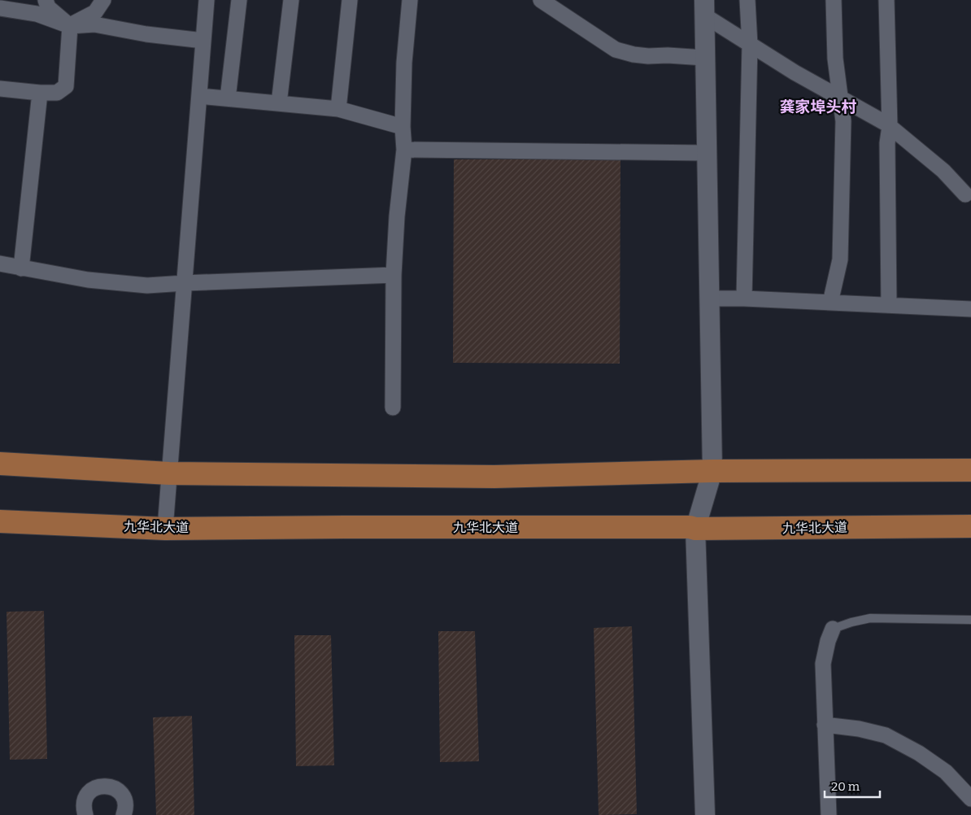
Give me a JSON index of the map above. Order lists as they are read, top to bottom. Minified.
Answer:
{"streets":{"main road":["九华北大道"]},"districts":["龚家埠头村"],"scale_bar":"20 m"}
